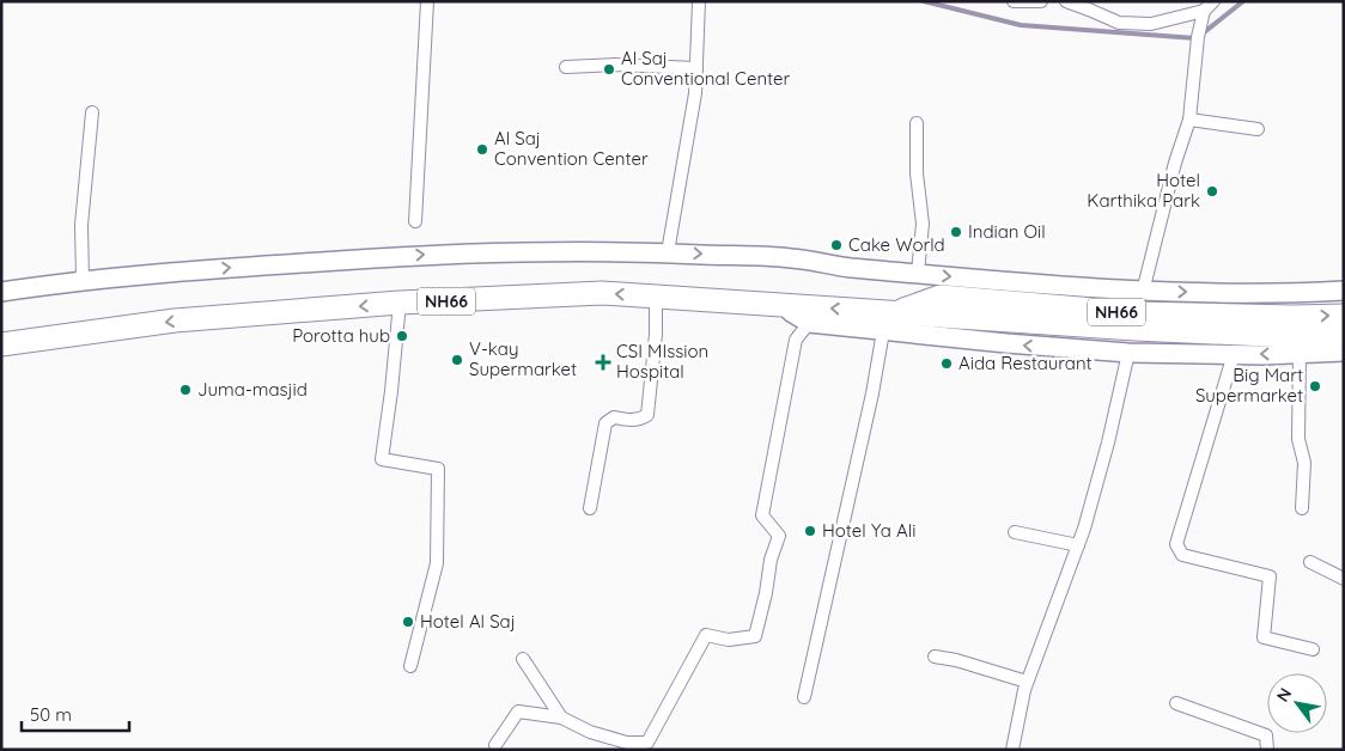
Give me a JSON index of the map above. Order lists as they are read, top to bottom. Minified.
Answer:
{"streets":{"highway":["NH66"]},"places":{"other":["Al Saj Conventional Center","Al Saj Convention Center","Hotel Karthika Park","Indian Oil","Cake World","Porotta hub","V-kay Supermarket","Aida Restaurant","Big Mart Supermarket","Juma-masjid","Hotel Ya Ali","Hotel Al Saj"],"health":["CSI MIssion Hospital"]},"scale_bar":"50 m","north":"top left"}
